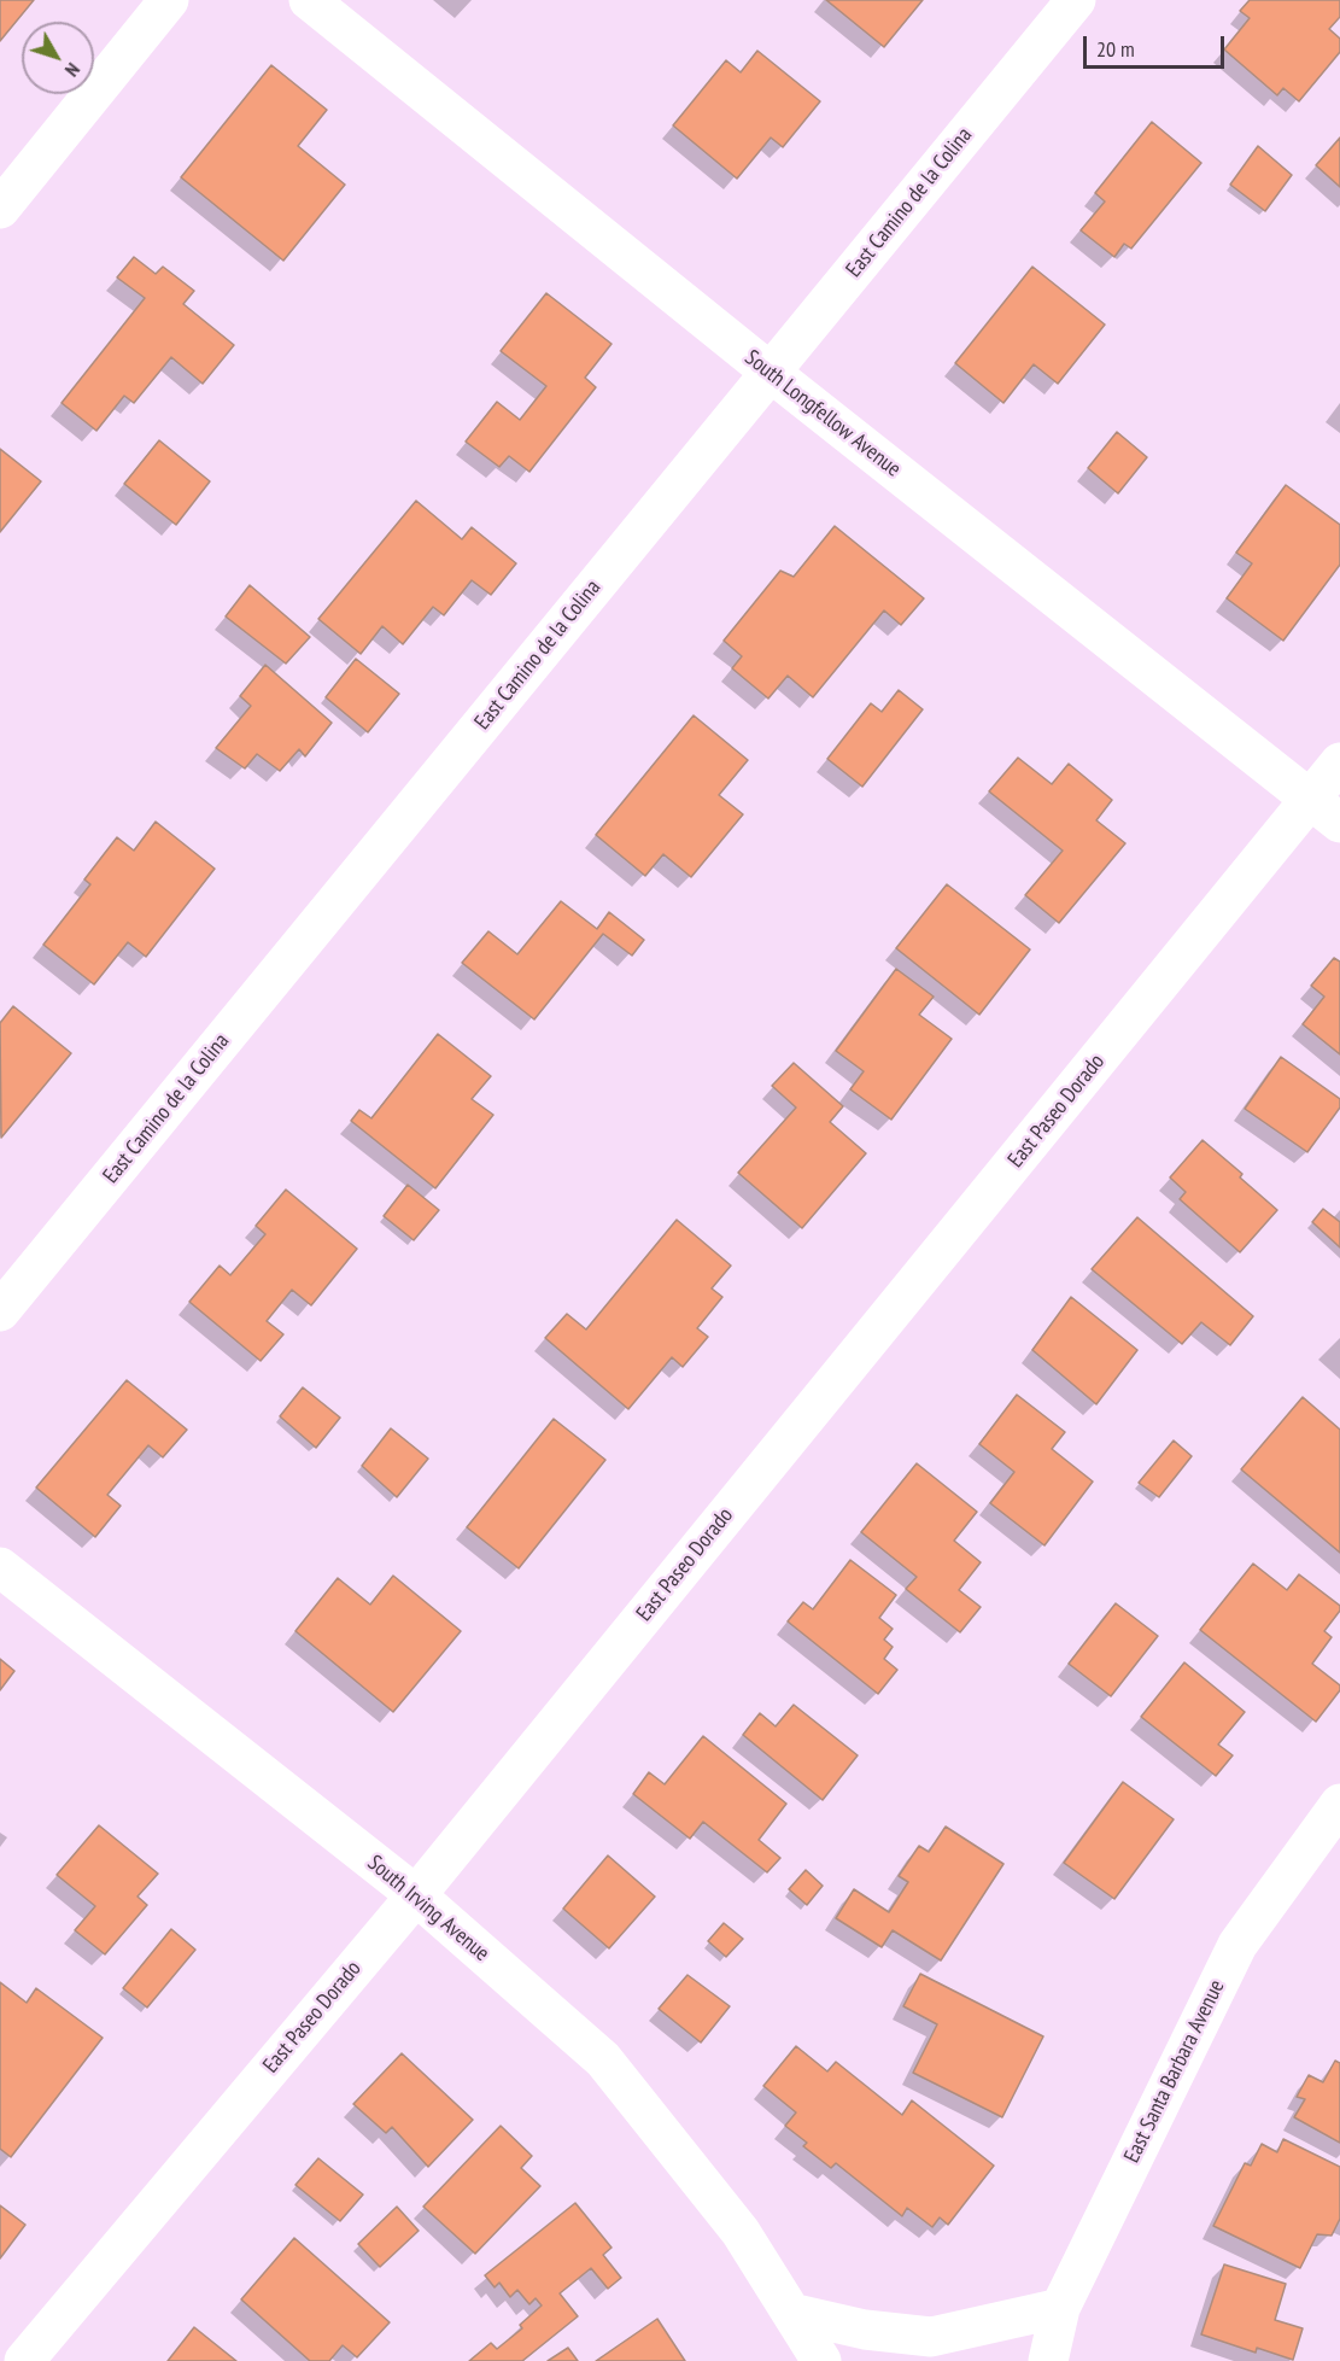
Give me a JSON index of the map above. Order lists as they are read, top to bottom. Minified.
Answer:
{"streets":{"street":["East Camino de la Colina","South Longfellow Avenue","East Paseo Dorado","South Irving Avenue","East Santa Barbara Avenue"]},"crossings":[["East Camino de la Colina","South Longfellow Avenue"],["South Longfellow Avenue","East Paseo Dorado"],["East Paseo Dorado","South Irving Avenue"]],"scale_bar":"20 m","north":"bottom right"}
